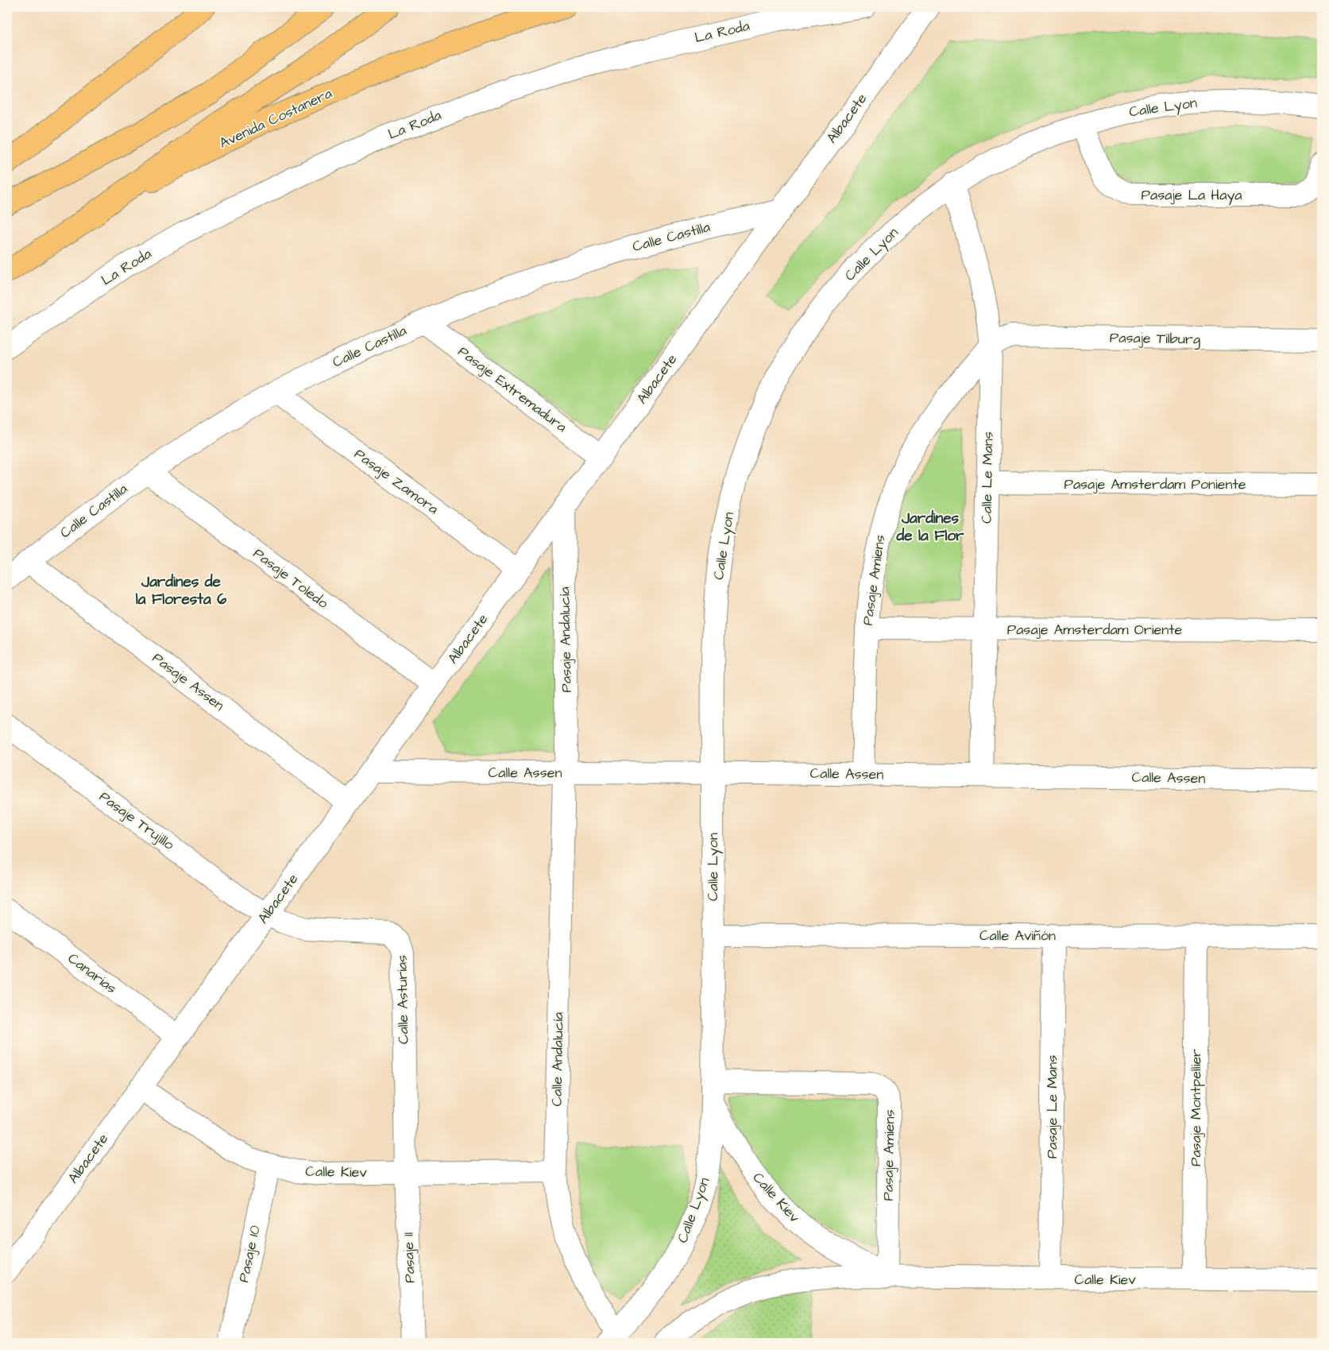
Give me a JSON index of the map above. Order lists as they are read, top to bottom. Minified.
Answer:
{"streets":{"main road":["Avenida Costanera"],"street":["La Roda","Calle Lyon","Albacete","Pasaje La Haya","Calle Castilla","Pasaje Tilburg","Pasaje Extremadura","Calle Le Mans","Pasaje Zamora","Pasaje Amsterdam Poniente","Pasaje Toledo","Pasaje Amiens","Pasaje Amsterdam Oriente","Pasaje Andalucía","Pasaje Assen","Calle Assen","Pasaje Trujillo","Calle Aviñón","Canarias","Calle Asturias","Calle Andalucía","Pasaje Le Mans","Pasaje Montpellier","Calle Kiev","Pasaje 10","Pasaje 11"]},"crossings":[["Calle Lyon","Pasaje La Haya"],["Calle Lyon","Calle Le Mans"],["Calle Lyon","Pasaje Amiens"],["Calle Lyon","Calle Assen"],["Calle Lyon","Calle Aviñón"],["Calle Lyon","Calle Andalucía"],["Calle Lyon","Calle Kiev"],["Albacete","Calle Castilla"],["Albacete","Pasaje Extremadura"],["Albacete","Pasaje Zamora"],["Albacete","Pasaje Toledo"],["Albacete","Pasaje Andalucía"],["Albacete","Pasaje Assen"],["Albacete","Calle Assen"],["Albacete","Pasaje Trujillo"],["Albacete","Canarias"],["Albacete","Calle Asturias"],["Albacete","Calle Kiev"],["Calle Castilla","Pasaje Extremadura"],["Calle Castilla","Pasaje Zamora"],["Calle Castilla","Pasaje Toledo"],["Calle Castilla","Pasaje Assen"],["Pasaje Tilburg","Calle Le Mans"],["Pasaje Tilburg","Pasaje Amiens"],["Calle Le Mans","Pasaje Amsterdam Poniente"],["Calle Le Mans","Pasaje Amiens"],["Calle Le Mans","Pasaje Amsterdam Oriente"],["Calle Le Mans","Calle Assen"],["Pasaje Amiens","Pasaje Amsterdam Oriente"],["Pasaje Amiens","Calle Assen"],["Pasaje Amiens","Calle Kiev"],["Pasaje Andalucía","Calle Assen"],["Pasaje Andalucía","Calle Andalucía"],["Calle Assen","Calle Andalucía"],["Pasaje Trujillo","Calle Asturias"],["Calle Aviñón","Pasaje Le Mans"],["Calle Aviñón","Pasaje Montpellier"],["Calle Asturias","Calle Kiev"],["Calle Asturias","Pasaje 11"],["Calle Andalucía","Calle Kiev"],["Pasaje Le Mans","Calle Kiev"],["Pasaje Montpellier","Calle Kiev"],["Calle Kiev","Pasaje 10"],["Calle Kiev","Pasaje 11"]],"districts":["Jardines de la Flor","Jardines de la Floresta 6"]}
